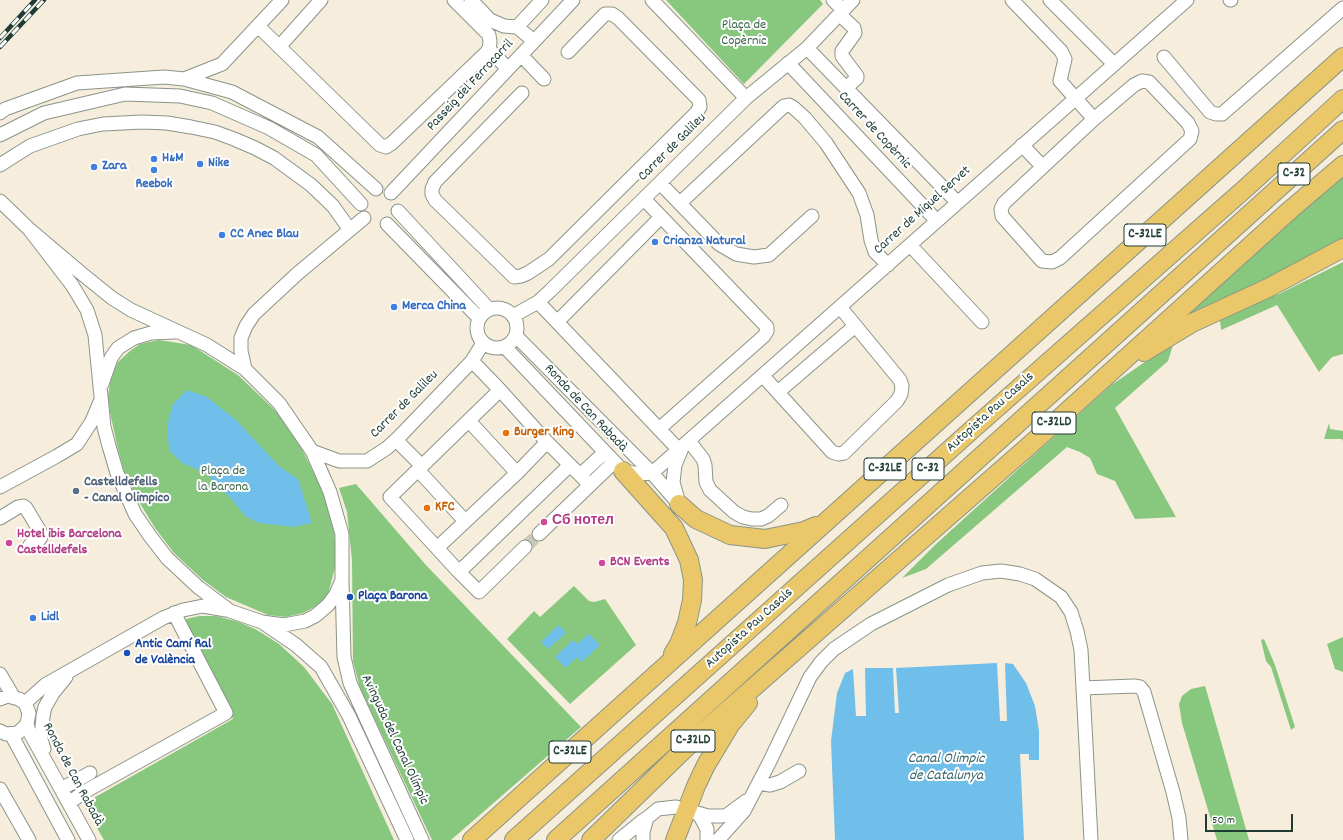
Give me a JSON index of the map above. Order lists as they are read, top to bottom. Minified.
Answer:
{"streets":{"highway":["C-32","C-32LE","Autopista Pau Casals","C-32LD"],"street":["Passeig del Ferrocarril","Carrer de Copèrnic","Carrer de Galileu","Carrer de Miquel Servet","Ronda de Can Rabadà","Avinguda del Canal Olímpic"]},"crossings":[["Carrer de Copèrnic","Carrer de Galileu"],["Carrer de Copèrnic","Carrer de Miquel Servet"],["Carrer de Galileu","Ronda de Can Rabadà"],["Carrer de Miquel Servet","Ronda de Can Rabadà"]],"water":["Canal Olimpic de Catalunya"],"parks":["Plaça de Copèrnic","Plaça de la Barona"],"places":["H&M","Nike","Zara","Reebok","CC Anec Blau","Crianza Natural","Merca China","Burger King","Castelldefells - Canal Olimpico","KFC","Сб нотел","Hotel ibis Barcelona Castelldefels","BCN Events","Plaça Barona","Lidl","Antic Camí Ral de València"],"scale_bar":"50 m"}
